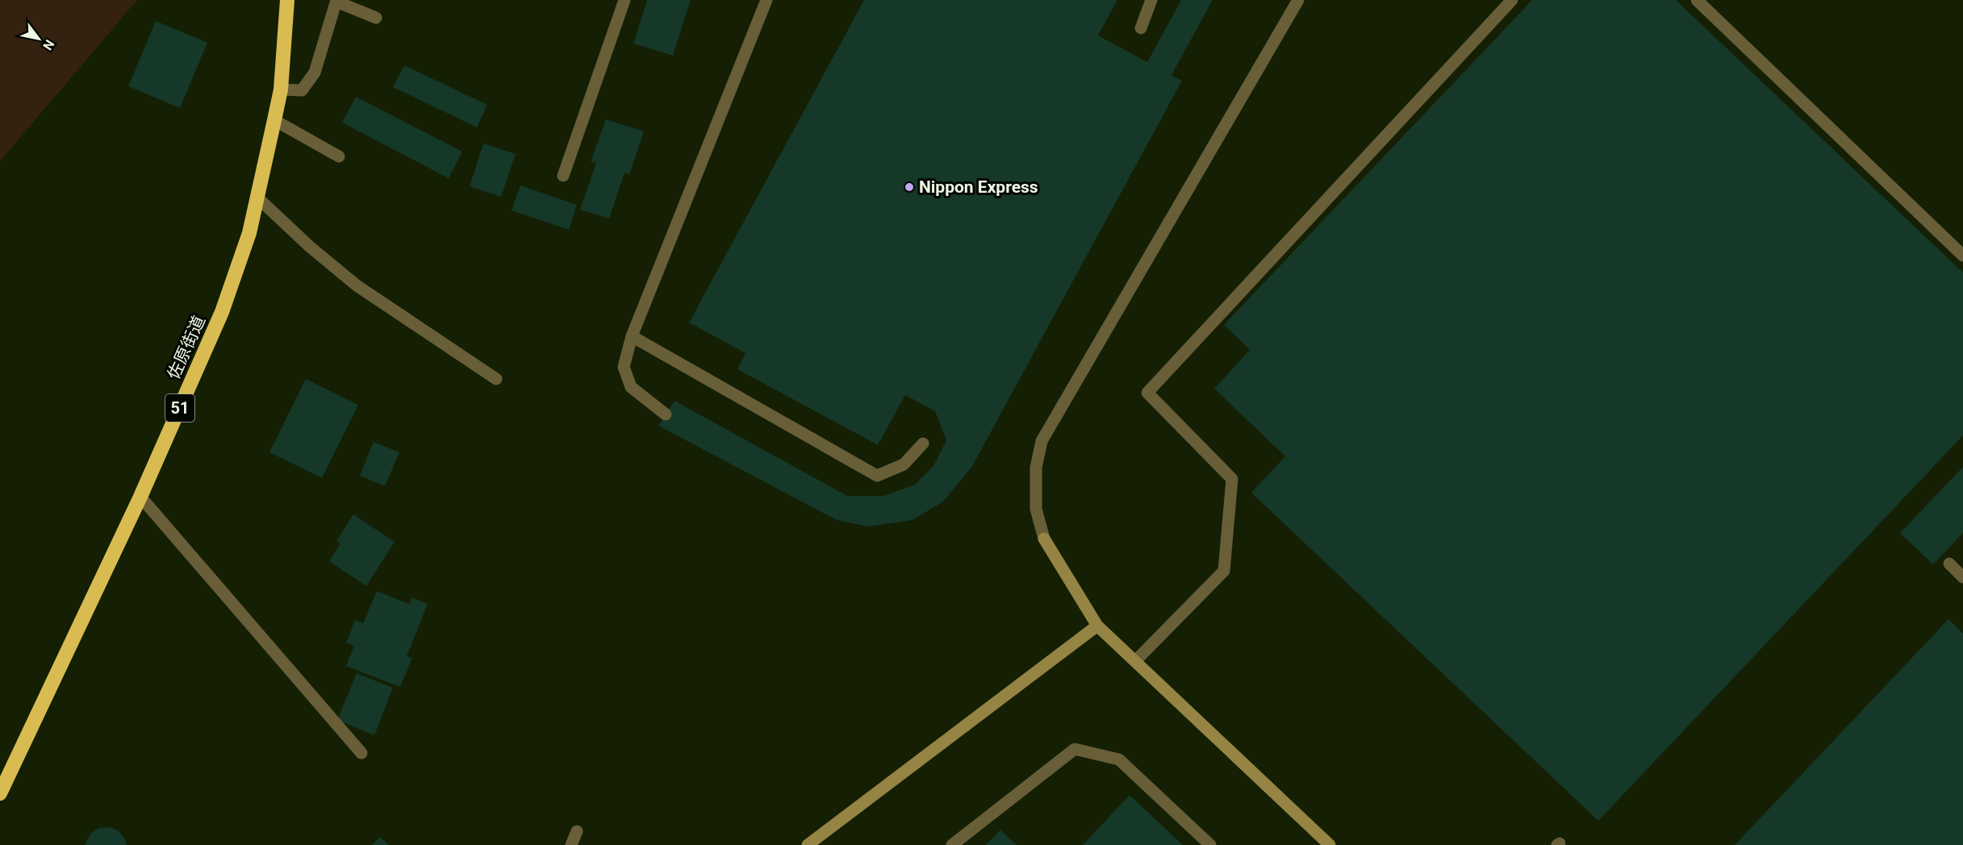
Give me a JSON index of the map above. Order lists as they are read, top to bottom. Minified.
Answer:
{"streets":{"highway":["佐原街道","51"]},"places":["Nippon Express"],"north":"bottom right"}
